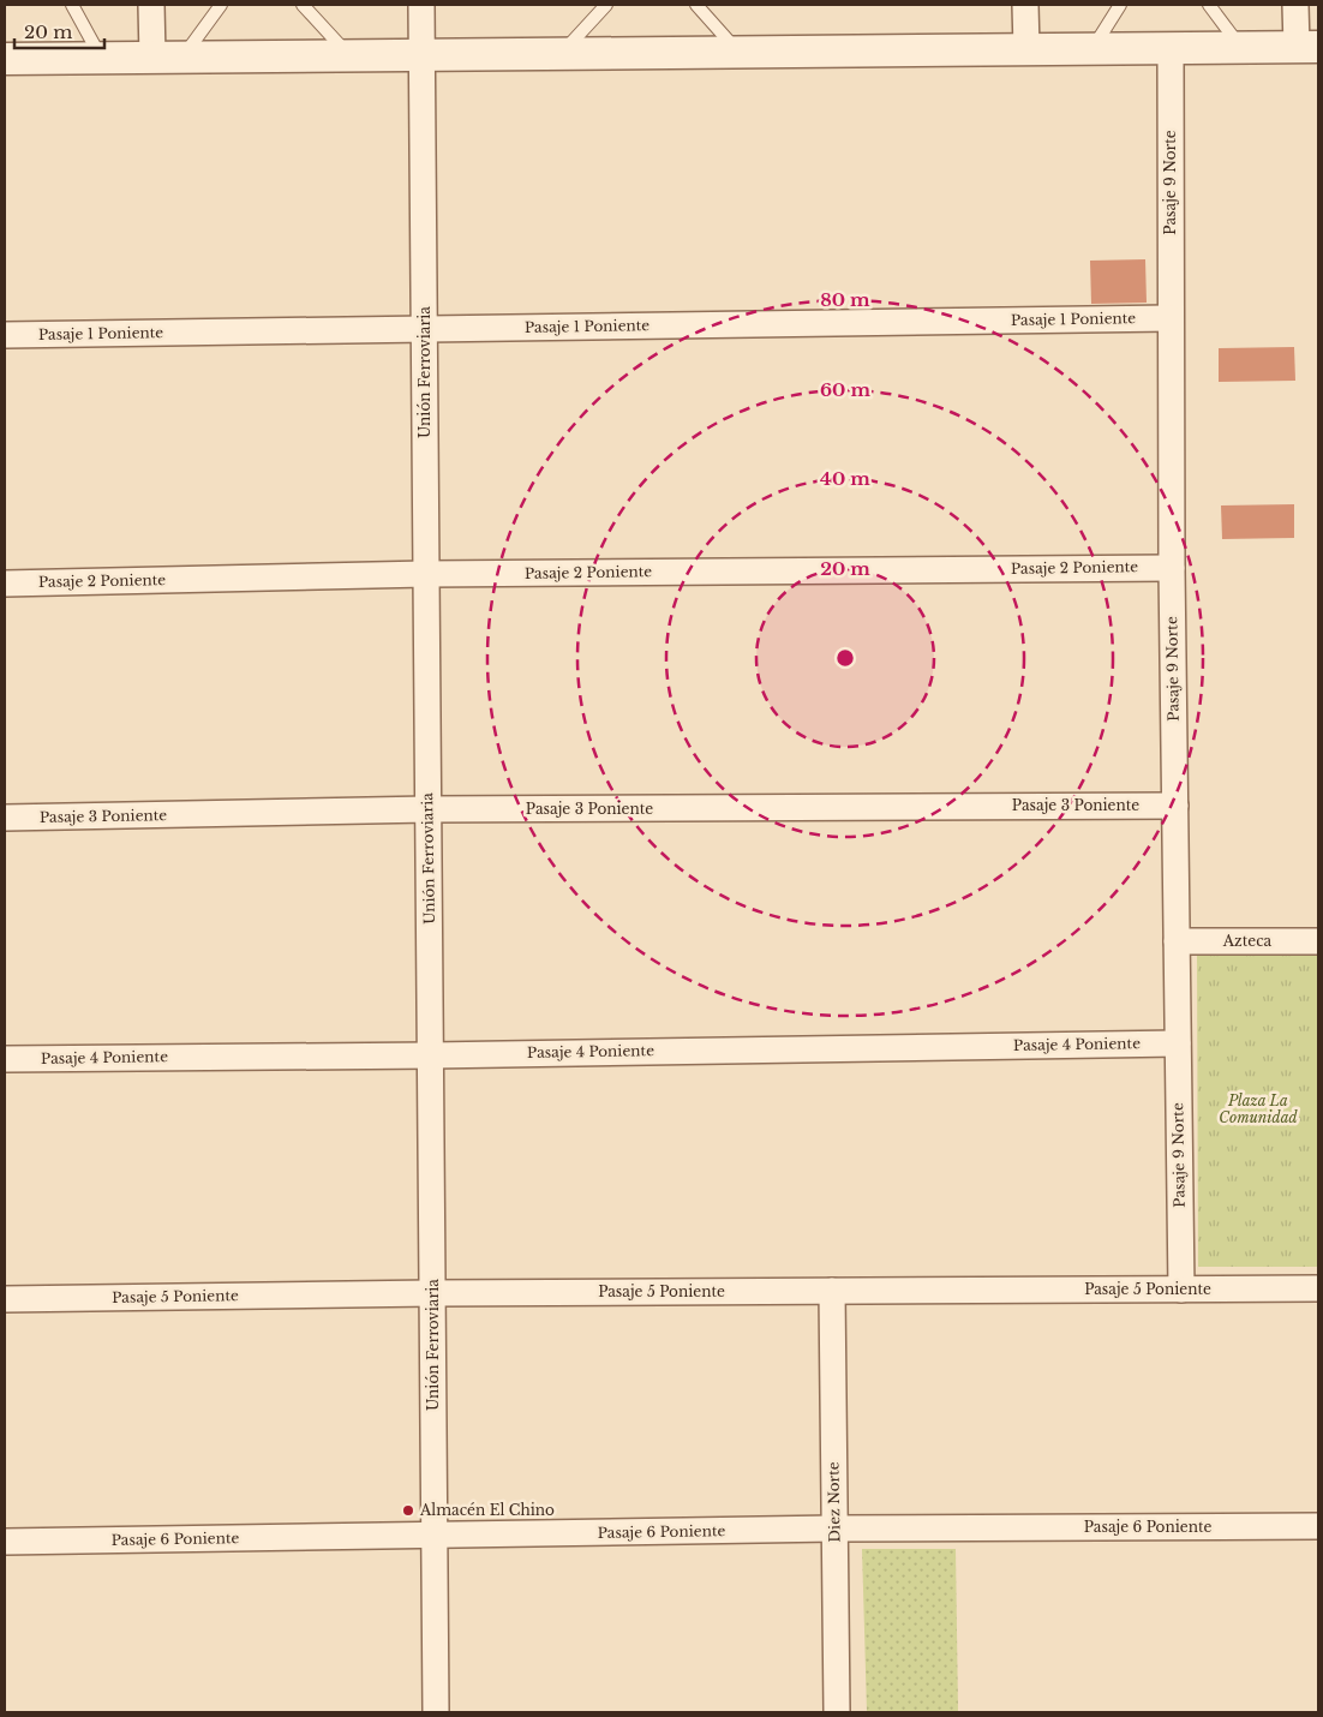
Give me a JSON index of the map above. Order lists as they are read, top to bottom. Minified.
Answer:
{"streets":{"street":["Pasaje 9 Norte","Pasaje 1 Poniente","Unión Ferroviaria","Pasaje 2 Poniente","Pasaje 3 Poniente","Azteca","Pasaje 4 Poniente","Pasaje 5 Poniente","Diez Norte","Pasaje 6 Poniente"]},"crossings":[["Pasaje 9 Norte","Pasaje 1 Poniente"],["Pasaje 9 Norte","Pasaje 2 Poniente"],["Pasaje 9 Norte","Pasaje 3 Poniente"],["Pasaje 9 Norte","Azteca"],["Pasaje 9 Norte","Pasaje 4 Poniente"],["Pasaje 9 Norte","Pasaje 5 Poniente"],["Pasaje 1 Poniente","Unión Ferroviaria"],["Unión Ferroviaria","Pasaje 2 Poniente"],["Unión Ferroviaria","Pasaje 3 Poniente"],["Unión Ferroviaria","Pasaje 4 Poniente"],["Unión Ferroviaria","Pasaje 5 Poniente"],["Unión Ferroviaria","Pasaje 6 Poniente"],["Pasaje 5 Poniente","Diez Norte"],["Diez Norte","Pasaje 6 Poniente"]],"parks":["Plaza La Comunidad"],"places":["Almacén El Chino"],"scale_bar":"20 m","rings":["80 m","60 m","40 m","20 m"]}
